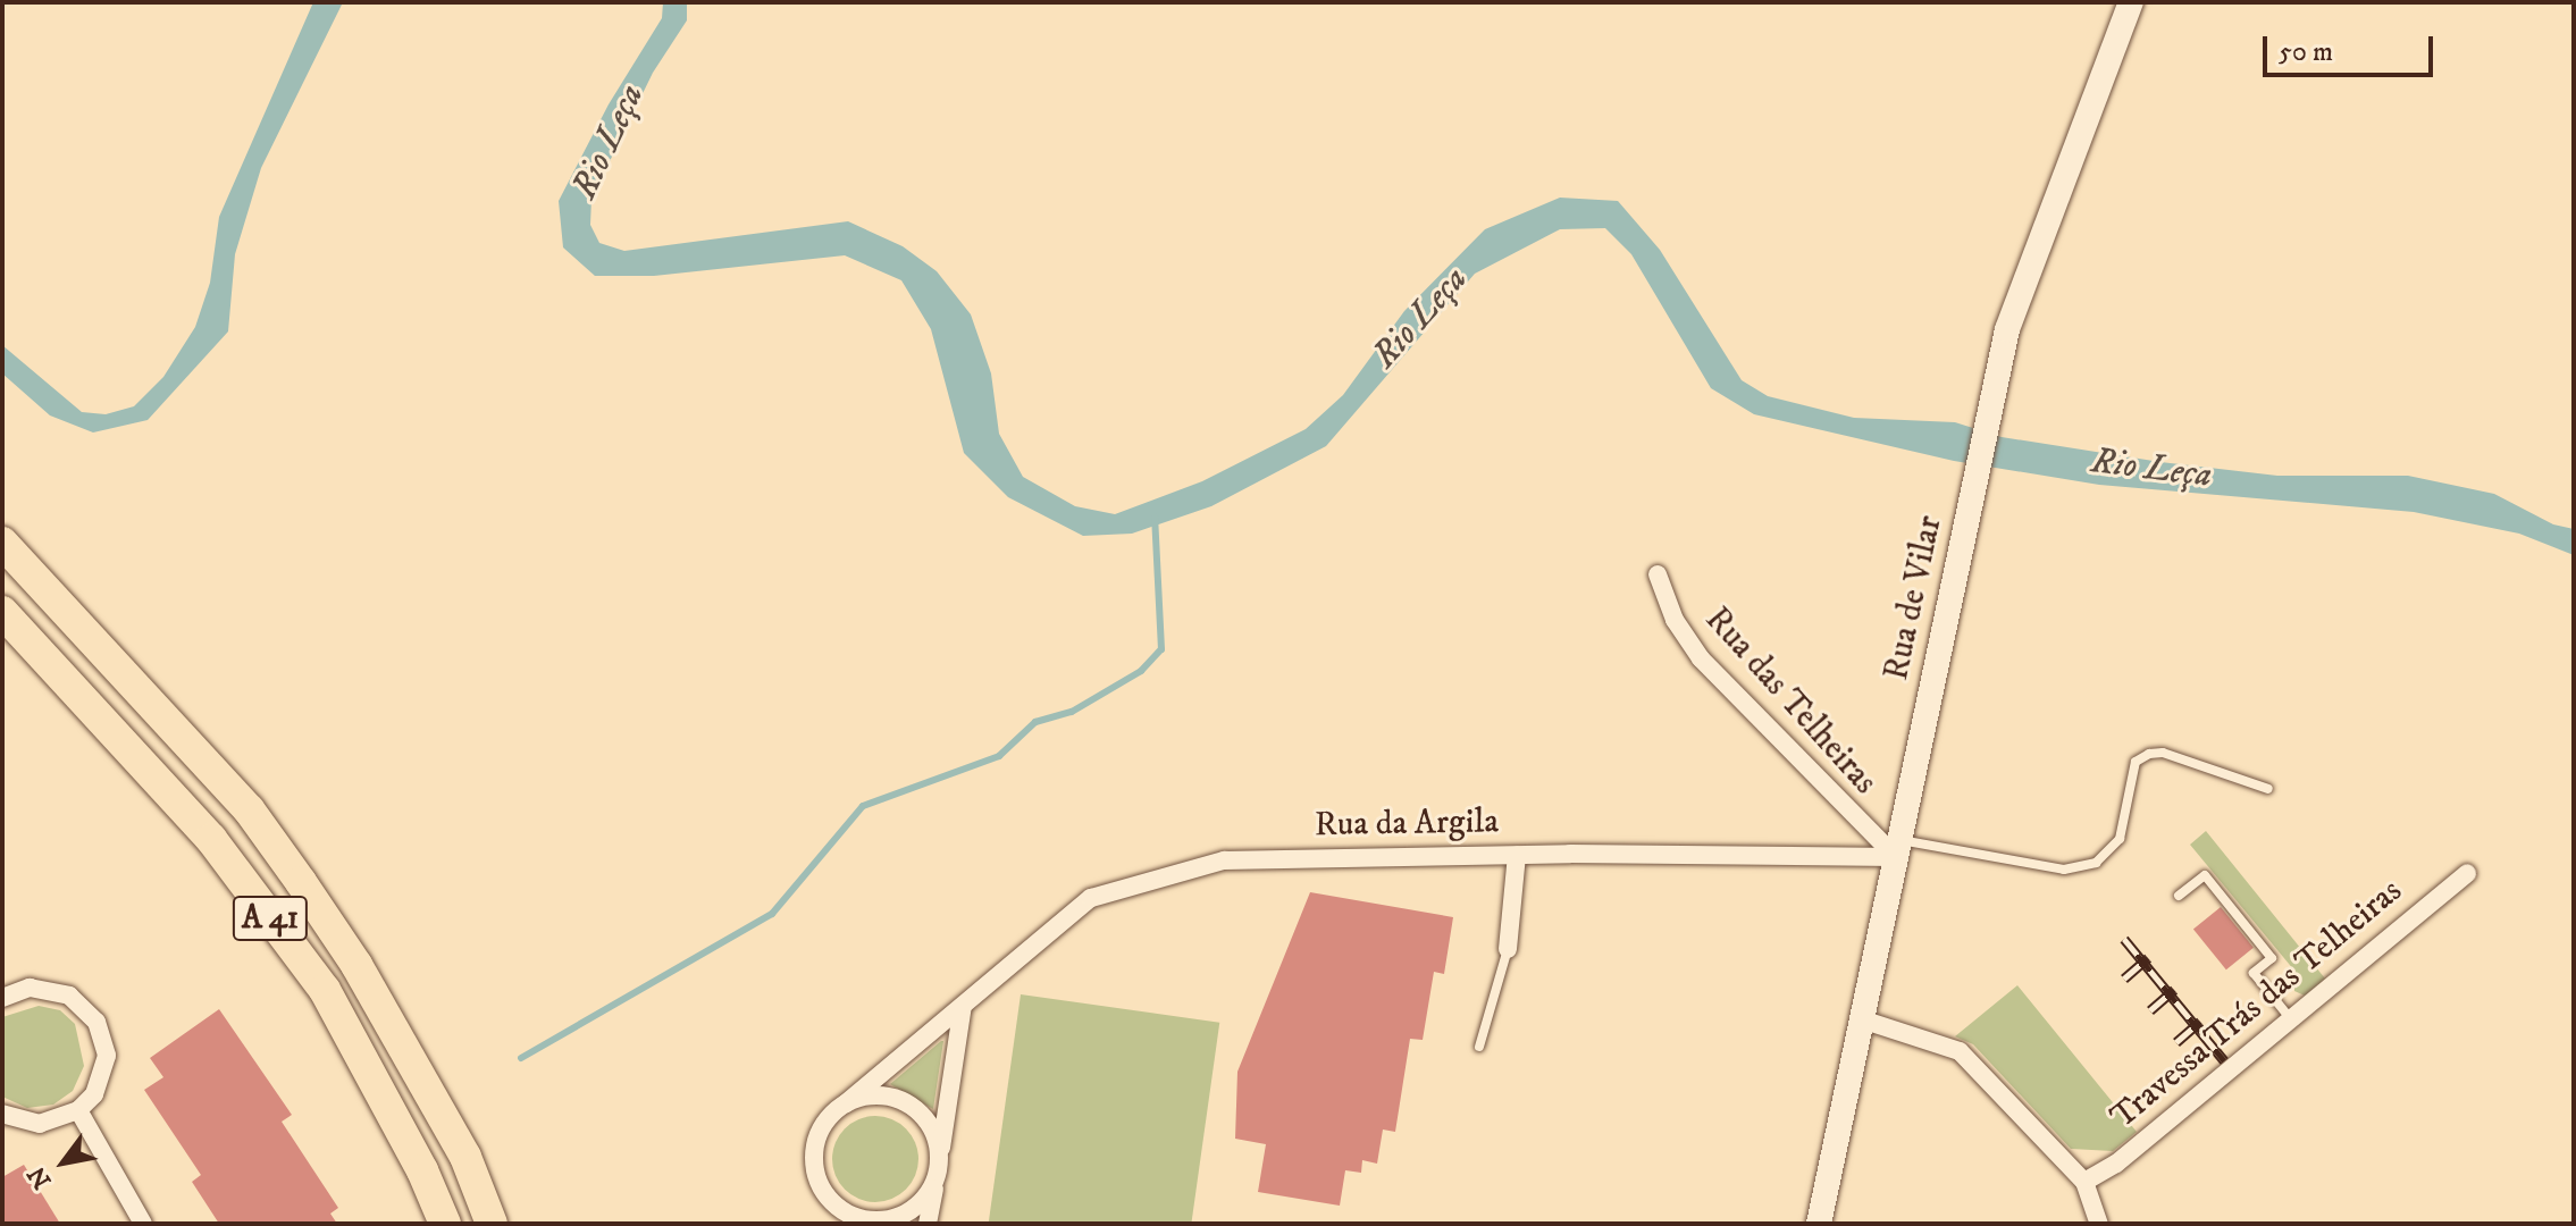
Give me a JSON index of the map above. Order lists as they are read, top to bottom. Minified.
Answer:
{"streets":{"highway":["A 41"],"street":["Rua de Vilar","Rua das Telheiras","Rua da Argila","Travessa Trás das Telheiras"]},"crossings":[["Rua de Vilar","Rua das Telheiras"],["Rua de Vilar","Rua da Argila"],["Rua das Telheiras","Rua da Argila"]],"water":["Rio Leça"],"scale_bar":"50 m","north":"bottom left"}
